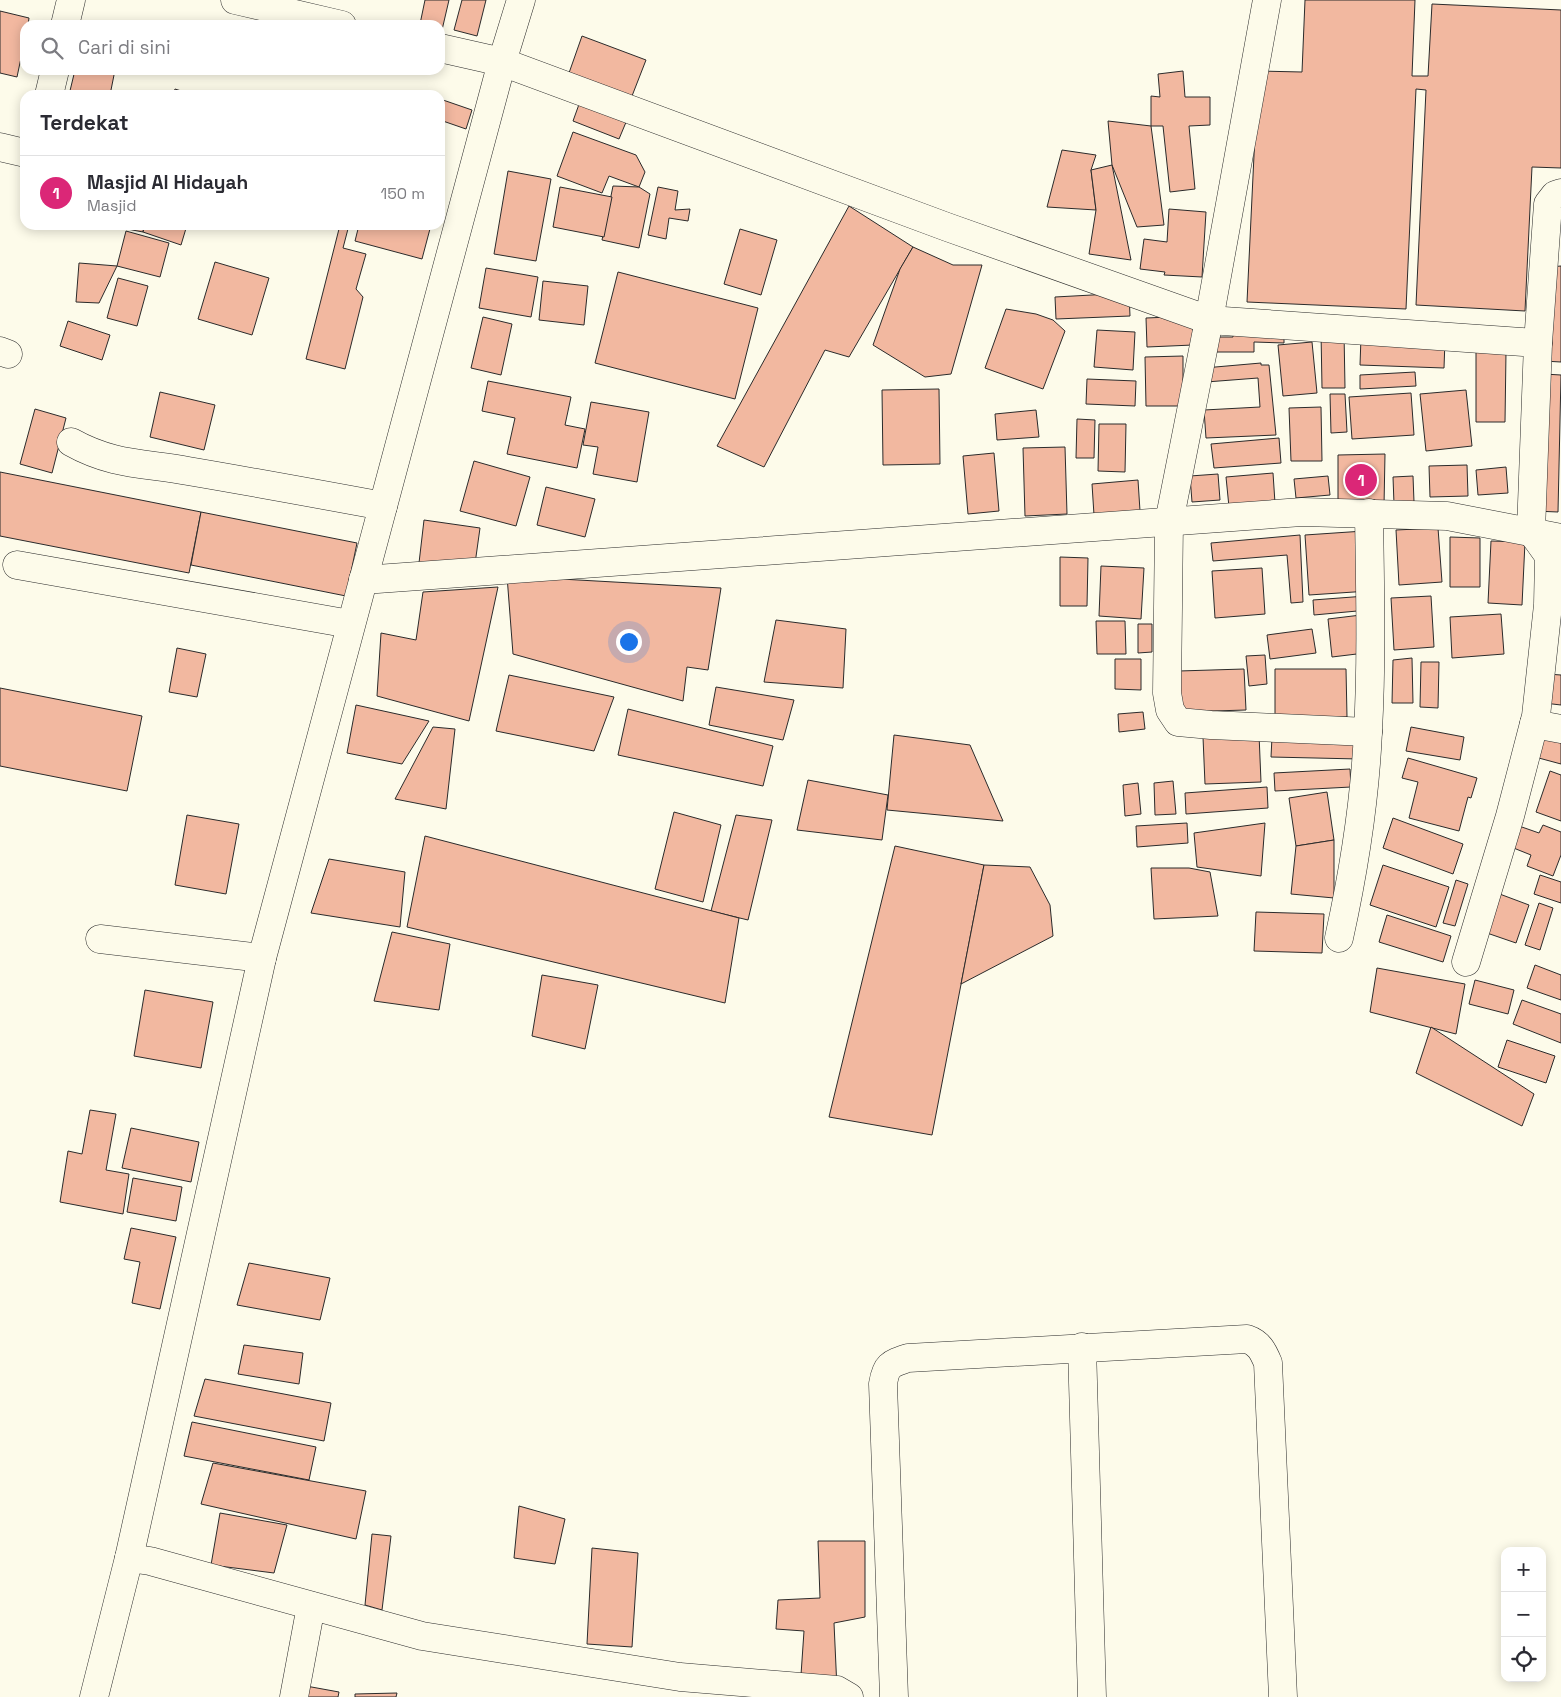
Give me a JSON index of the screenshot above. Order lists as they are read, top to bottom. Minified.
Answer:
{"page":{"search":"Cari di sini","heading":"Terdekat","list":[{"mark":"1","name":"Masjid Al Hidayah","note":"Masjid","value":"150 m"}],"pins":"1","map_buttons":["+","−"]}}
